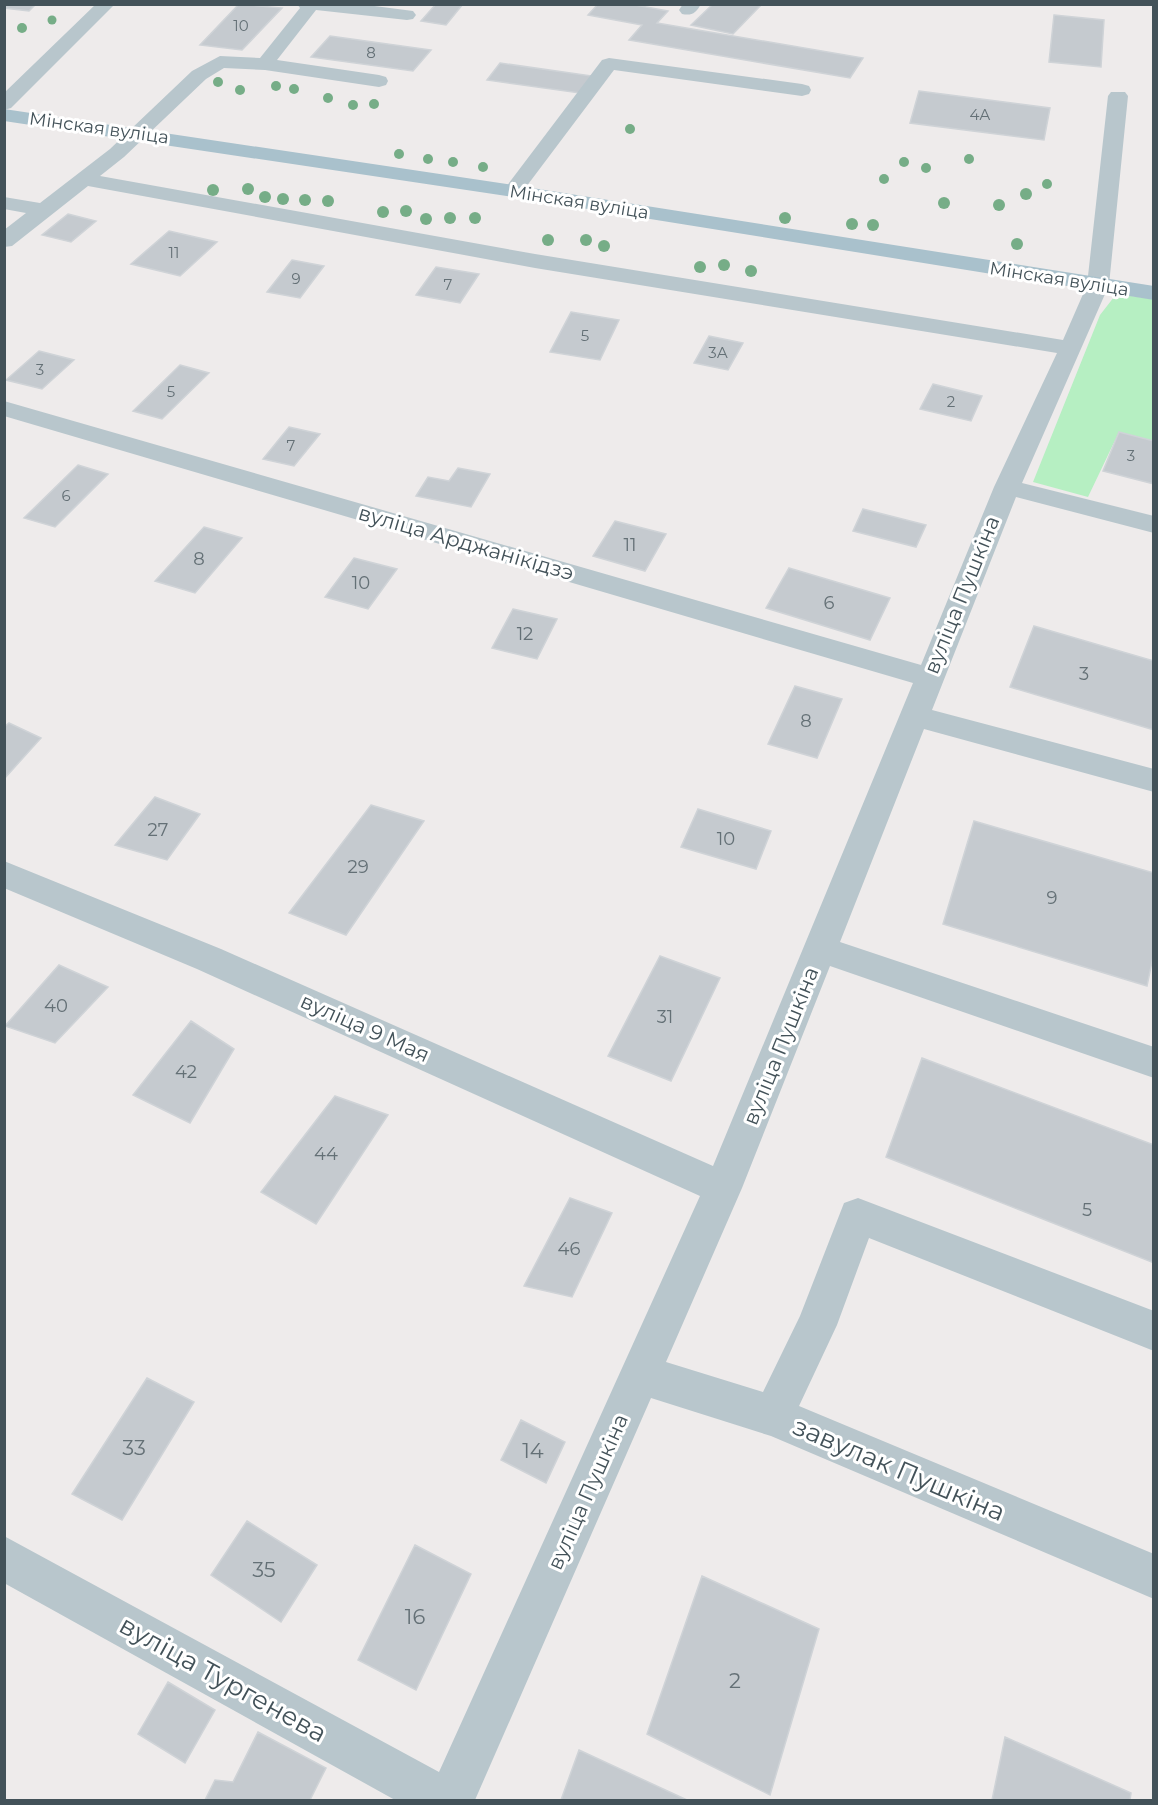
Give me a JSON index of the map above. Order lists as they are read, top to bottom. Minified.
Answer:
{"streets":{"main road":["Мінская вуліца"],"street":["вуліца Арджанікідзэ","вуліца Пушкіна","вуліца 9 Мая","завулак Пушкіна","вуліца Тургенева"]},"crossings":[["Мінская вуліца","вуліца Пушкіна"],["вуліца Арджанікідзэ","вуліца Пушкіна"],["вуліца Пушкіна","вуліца 9 Мая"],["вуліца Пушкіна","завулак Пушкіна"]],"house_numbers":["10","8","4А","11","9","7","5","3А","3","5","2","7","3","6","11","8","10","6","12","3","8","27","10","29","9","40","31","42","44","5","46","33","14","35","16","2"]}
